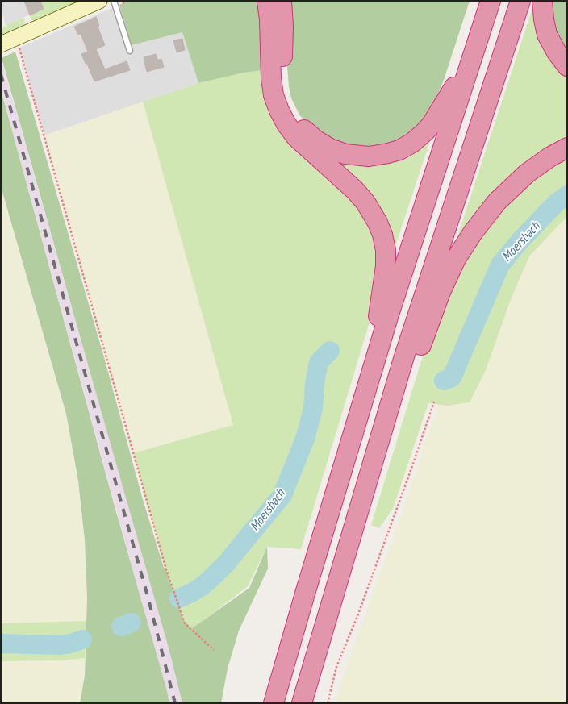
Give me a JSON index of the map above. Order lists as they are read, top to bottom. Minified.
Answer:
{"water":["Moersbach"]}
